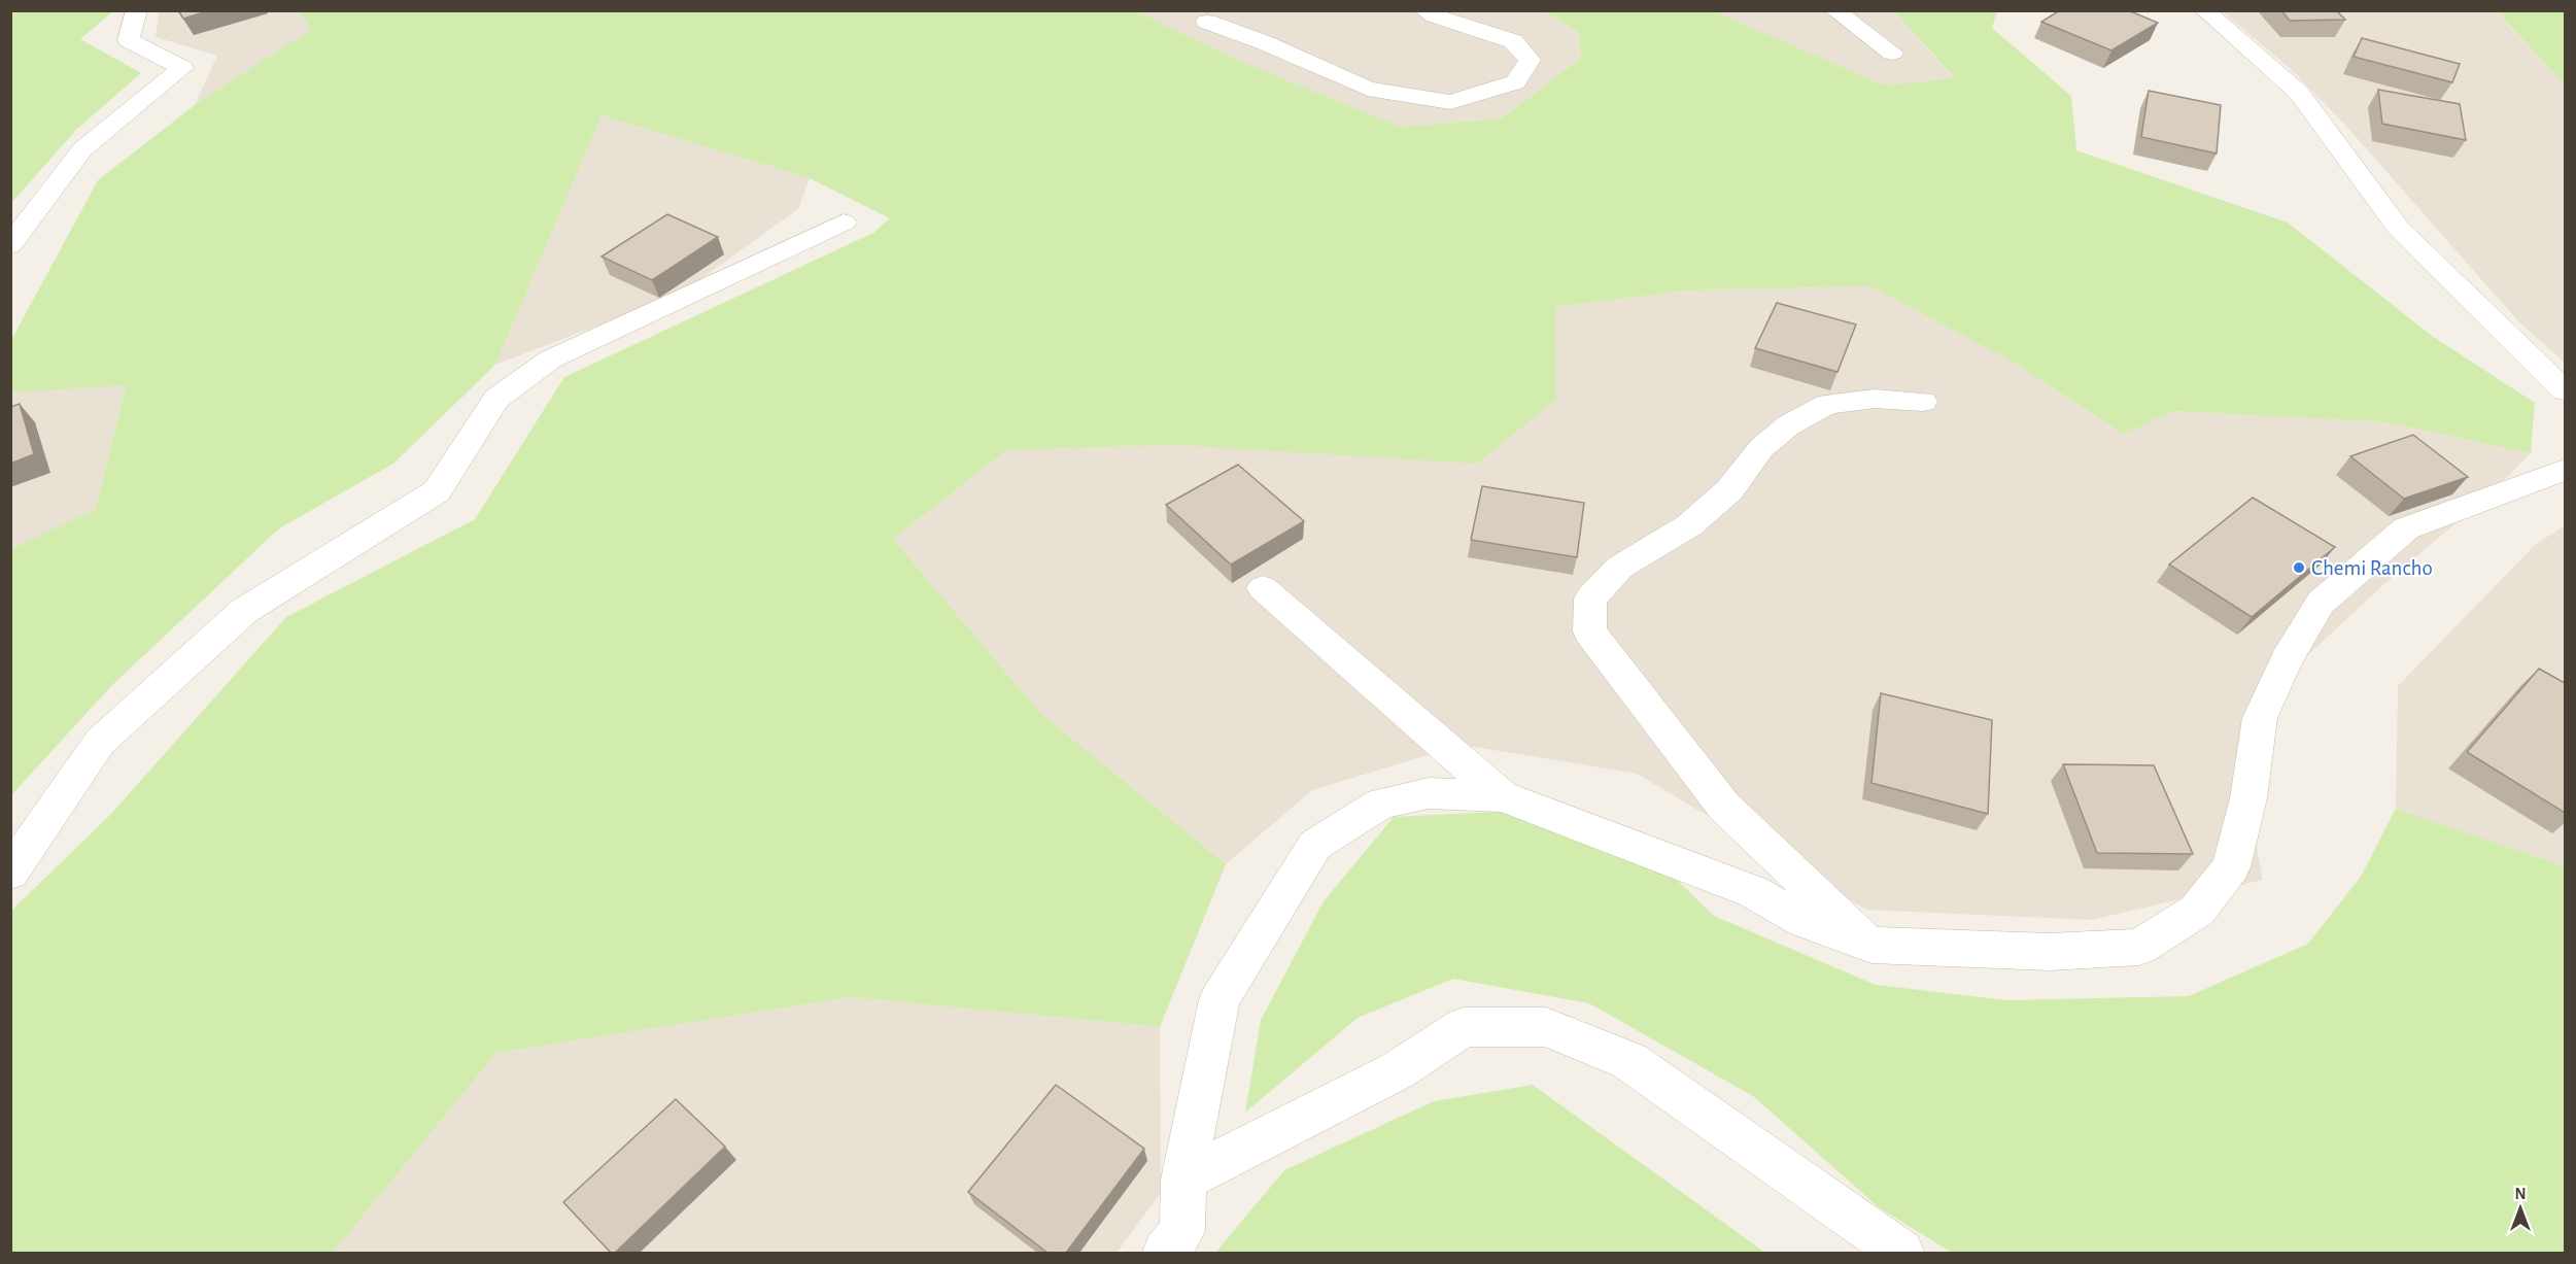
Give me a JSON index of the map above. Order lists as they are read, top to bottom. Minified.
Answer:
{"places":["Chemi Rancho"],"north":"top"}
